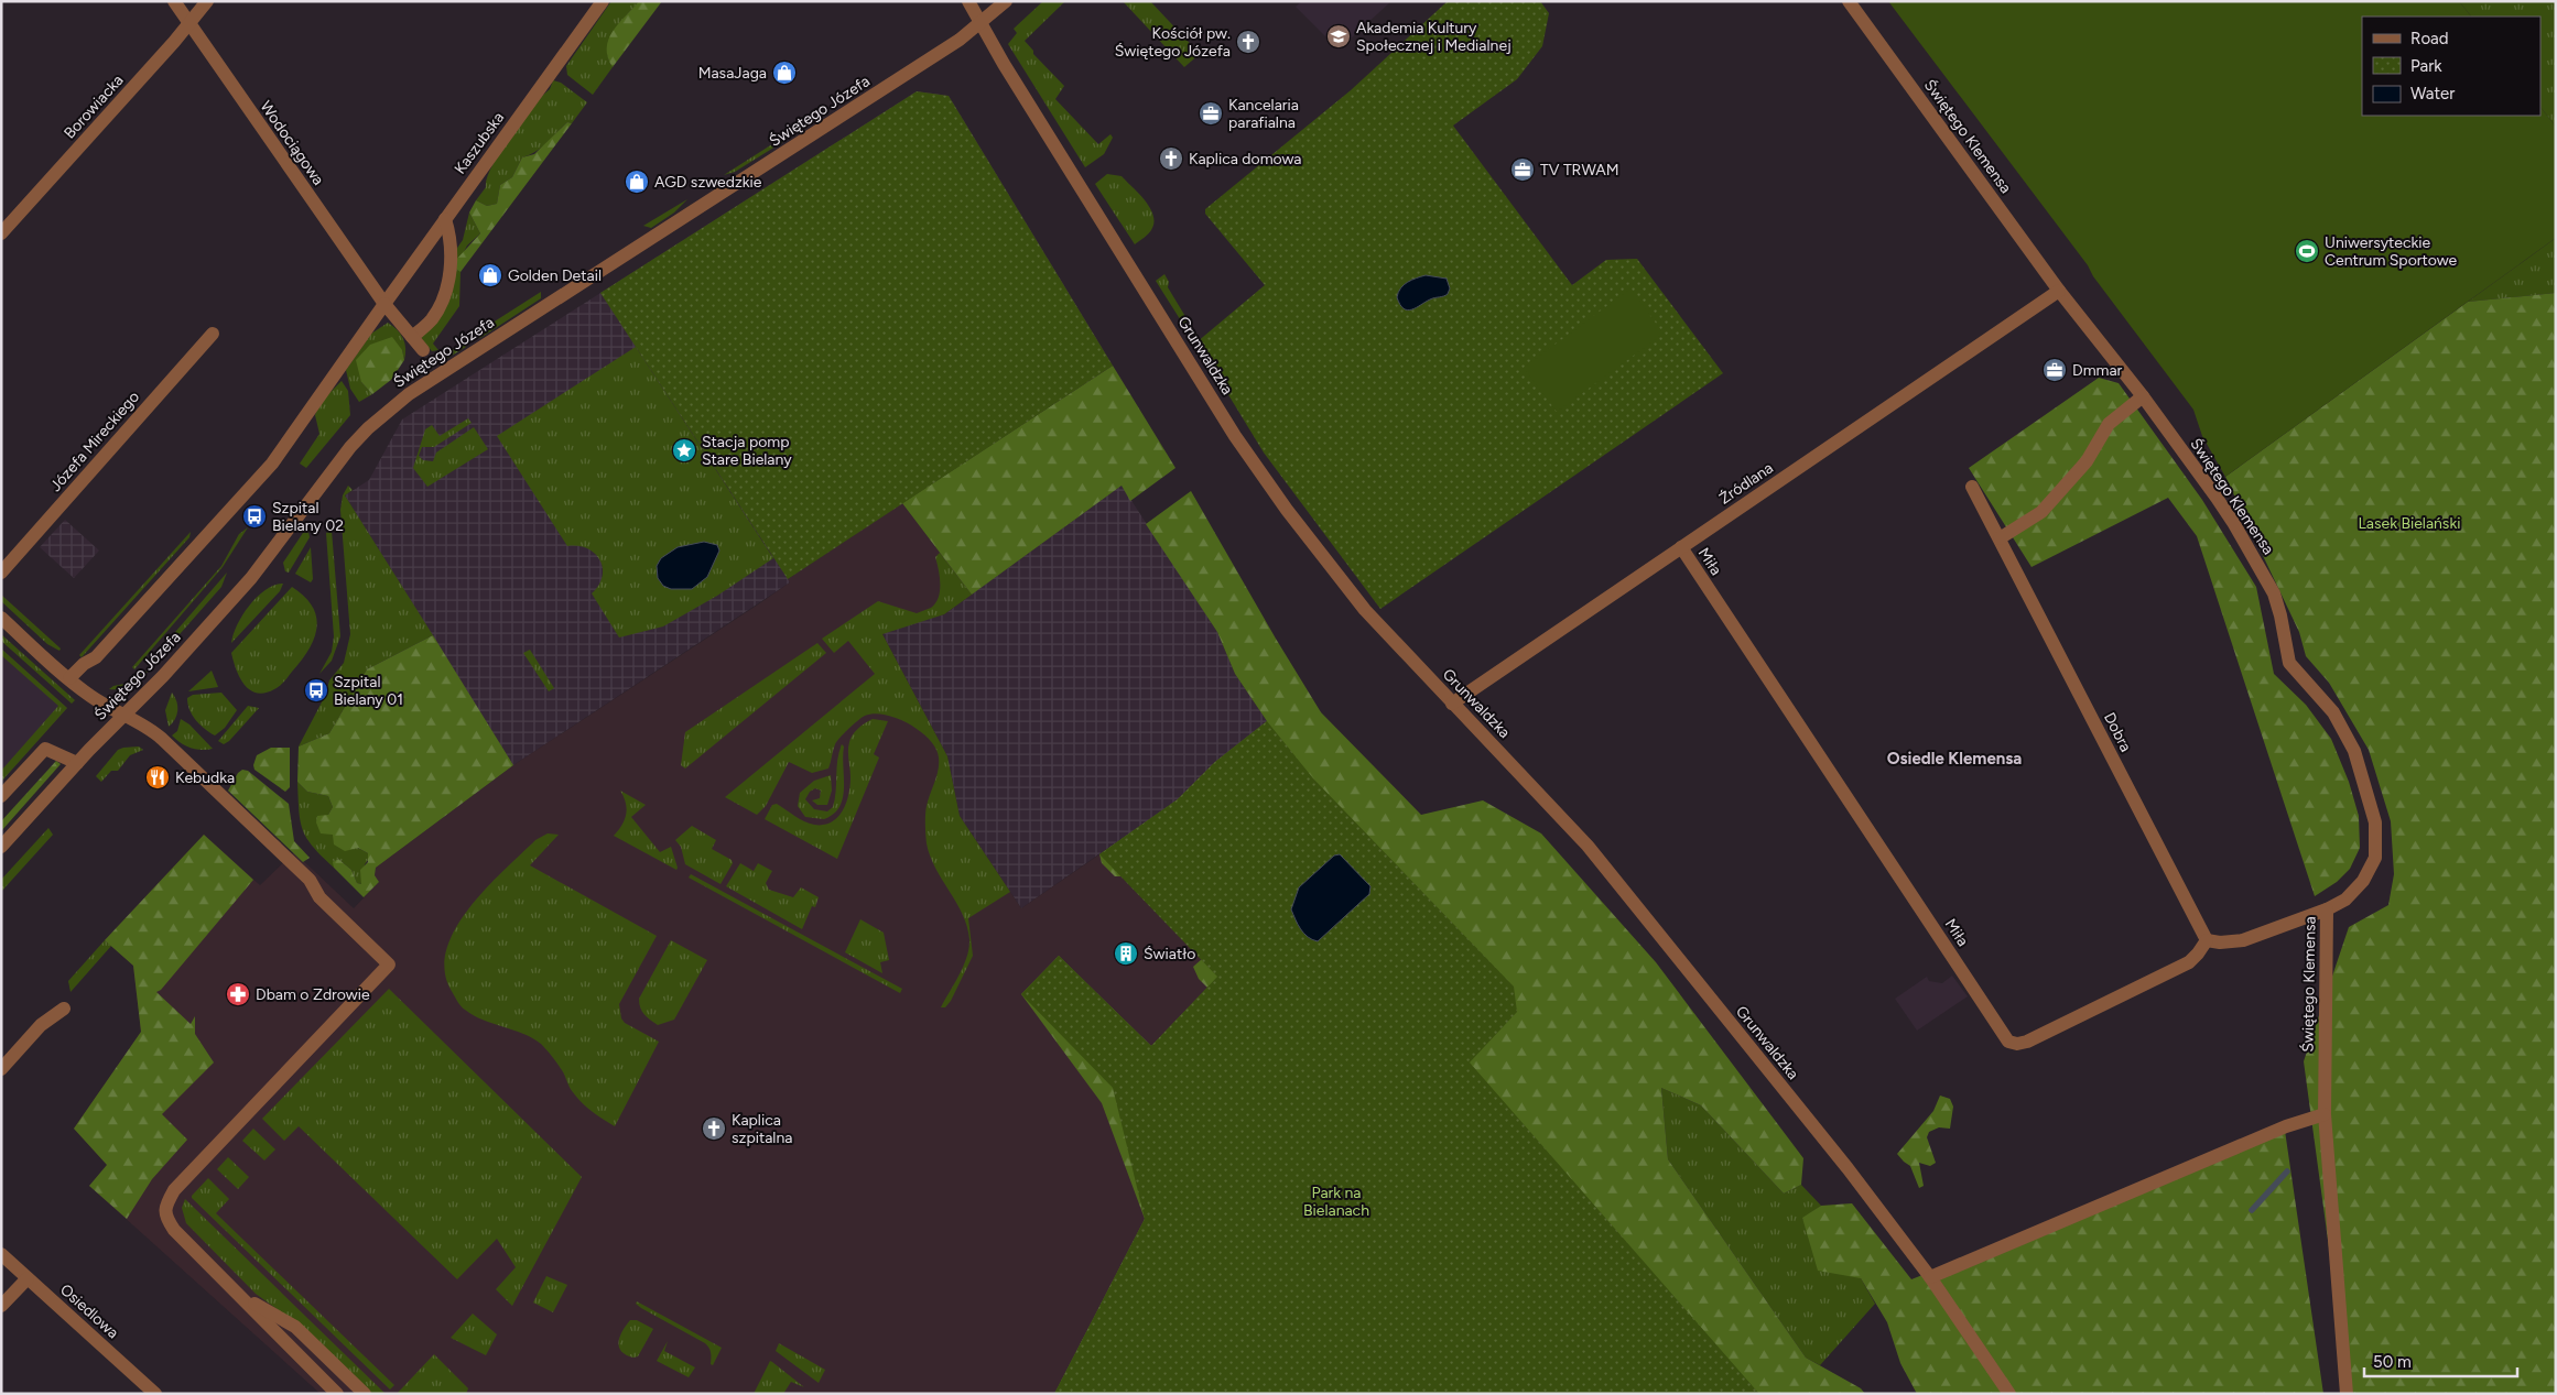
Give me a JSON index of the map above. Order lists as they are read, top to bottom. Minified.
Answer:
{"streets":{"street":["Borowiacka","Świętego Józefa","Świętego Klemensa","Wodociągowa","Kaszubska","Grunwaldzka","Józefa Mireckiego","Źródlana","Miła","Dobra","Osiedlowa"]},"crossings":[["Borowiacka","Wodociągowa"],["Świętego Józefa","Grunwaldzka"],["Świętego Klemensa","Źródlana"],["Wodociągowa","Kaszubska"],["Grunwaldzka","Źródlana"],["Źródlana","Miła"],["Miła","Dobra"]],"districts":["Osiedle Klemensa"],"parks":["Lasek Bielański","Park na Bielanach"],"places":{"school or university":["Akademia Kultury Społecznej i Medialnej"],"church":["Kościół pw. Świętego Józefa","Kaplica domowa","Kaplica szpitalna"],"shop":["MasaJaga","AGD szwedzkie","Golden Detail"],"office":["Kancelaria parafialna","TV TRWAM","Dmmar"],"sports":["Uniwersyteckie Centrum Sportowe"],"place":["Stacja pomp Stare Bielany"],"bus stop":["Szpital Bielany 02","Szpital Bielany 01"],"restaurant":["Kebudka"],"building":["Światło"],"pharmacy":["Dbam o Zdrowie"]},"legend":["Road","Park","Water"],"scale_bar":"50 m"}
